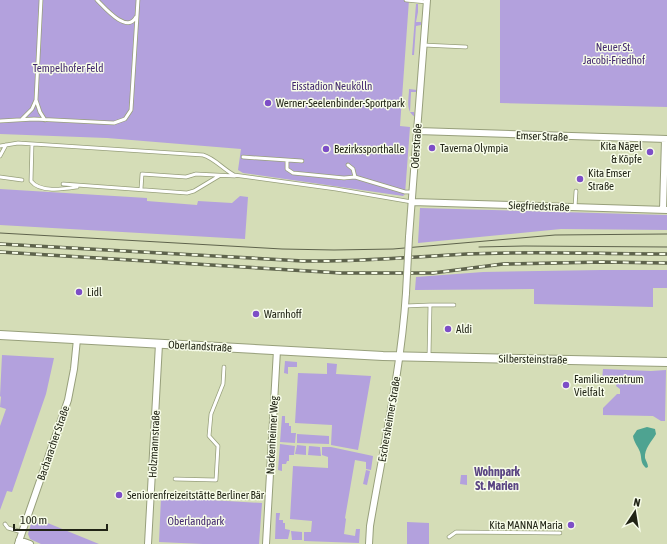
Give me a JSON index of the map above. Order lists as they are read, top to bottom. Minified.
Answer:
{"streets":{"street":["Emser Straße","Oderstraße","Siegfriedstraße","Oberlandstraße","Silbersteinstraße","Eschersheimer Straße","Nackenheimer Weg","Bacharacher Straße","Holzmannstraße"]},"crossings":[["Emser Straße","Oderstraße"],["Oderstraße","Siegfriedstraße"],["Oderstraße","Eschersheimer Straße"],["Oberlandstraße","Silbersteinstraße"],["Oberlandstraße","Eschersheimer Straße"],["Oberlandstraße","Nackenheimer Weg"],["Oberlandstraße","Bacharacher Straße"],["Oberlandstraße","Holzmannstraße"],["Silbersteinstraße","Eschersheimer Straße"]],"districts":["Wohnpark St. Marien"],"parks":["Neuer St. Jacobi-Friedhof","Tempelhofer Feld","Eisstadion Neukölln","Oberlandpark"],"places":["Werner-Seelenbinder-Sportpark","Taverna Olympia","Bezirkssporthalle","Kita Nägel & Köpfe","Kita Emser Straße","Lidl","Warnhoff","Aldi","Familienzentrum Vielfalt","Seniorenfreizeitstätte Berliner Bär","Kita MANNA Maria"],"scale_bar":"100 m","north":"top"}
